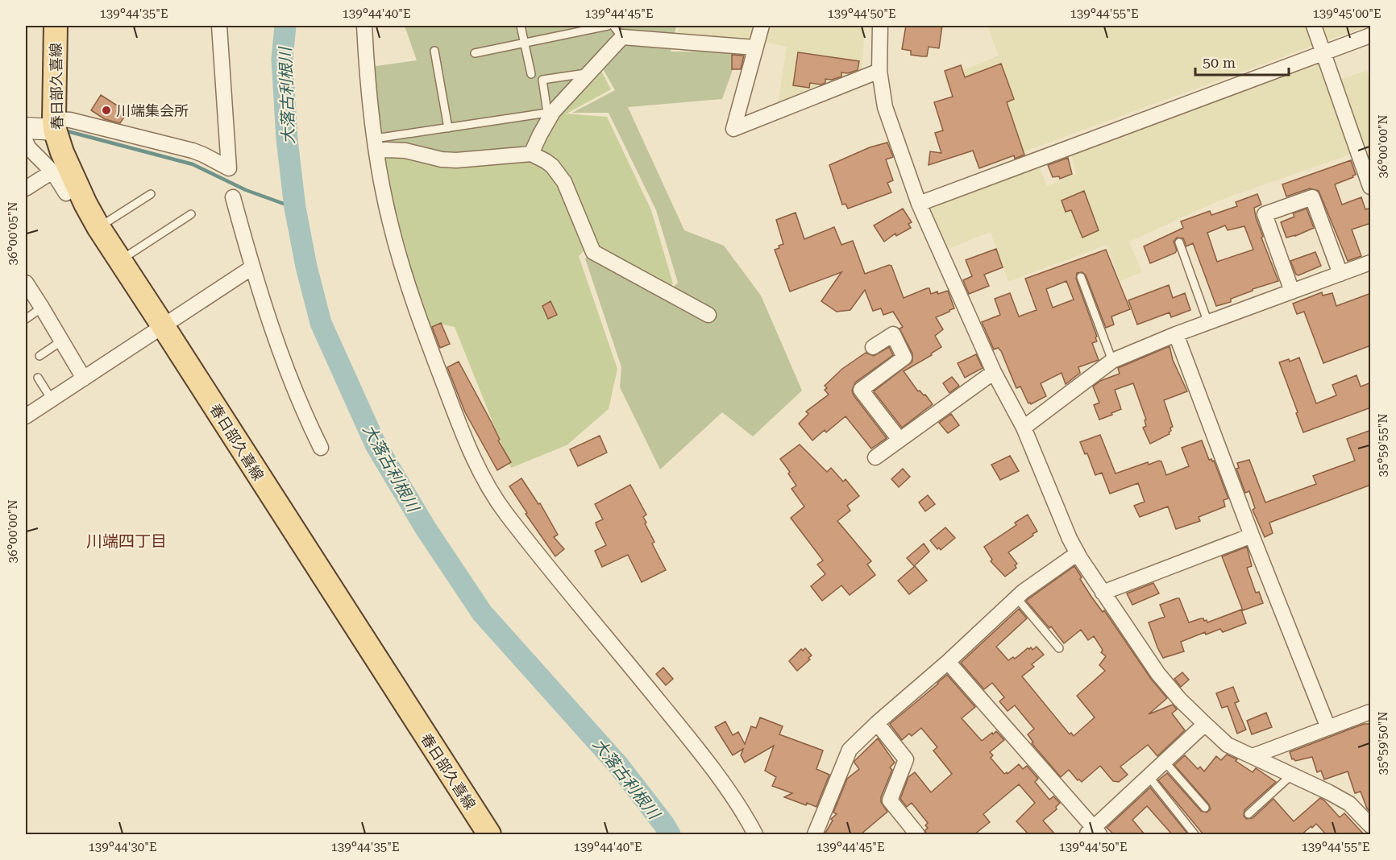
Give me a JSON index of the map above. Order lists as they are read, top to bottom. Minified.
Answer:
{"streets":{"main road":["春日部久喜線"]},"districts":["川端四丁目"],"water":["大落古利根川"],"places":["川端集会所"],"scale_bar":"50 m","coordinates":["139°44'35\"E","139°44'40\"E","139°44'45\"E","139°44'50\"E","139°44'55\"E","139°45'00\"E","36°00'00\"N","36°00'05\"N","35°59'55\"N","35°59'50\"N","139°44'30\"E"]}
